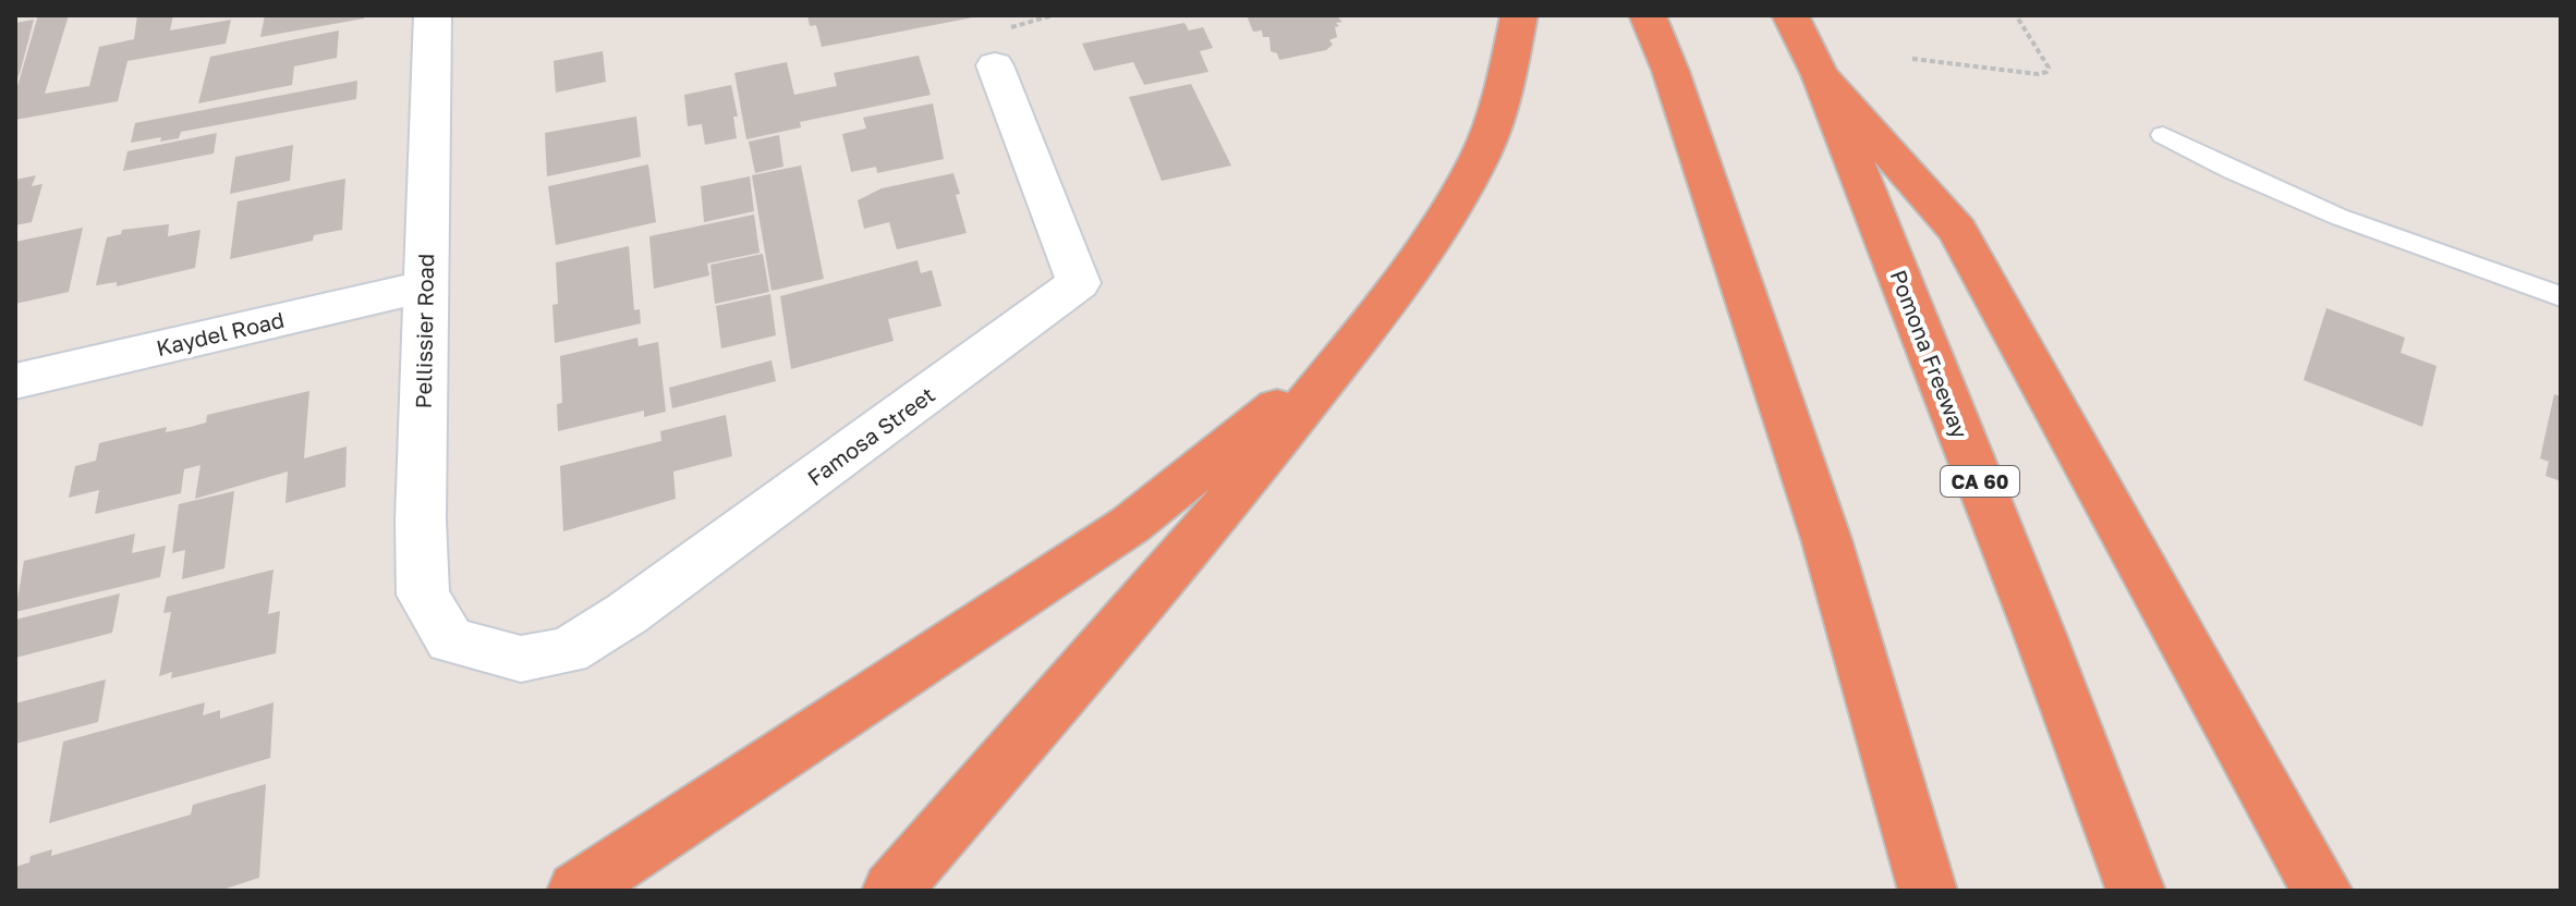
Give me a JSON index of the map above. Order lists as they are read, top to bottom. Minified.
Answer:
{"streets":{"highway":["Pomona Freeway","CA 60"],"street":["Pellissier Road","Kaydel Road","Famosa Street"]},"crossings":[["Pellissier Road","Kaydel Road"],["Pellissier Road","Famosa Street"]]}
